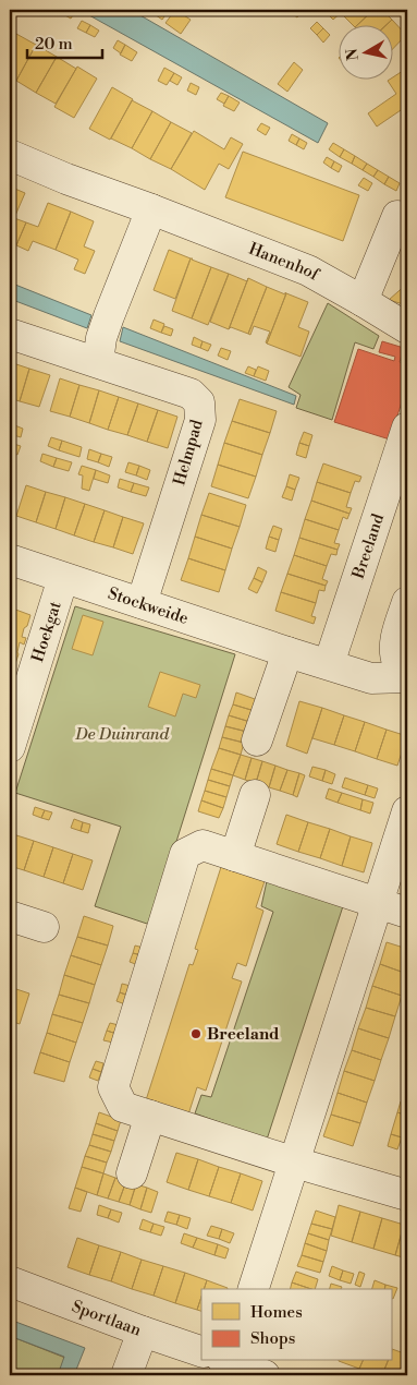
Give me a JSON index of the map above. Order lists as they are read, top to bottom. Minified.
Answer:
{"streets":{"street":["Hanenhof","Helmpad","Breeland","Stockweide","Hoekgat","Sportlaan"]},"crossings":[["Helmpad","Stockweide"],["Stockweide","Hoekgat"]],"parks":["De Duinrand"],"places":["Breeland"],"legend":["Homes","Shops"],"scale_bar":"20 m","north":"left"}
